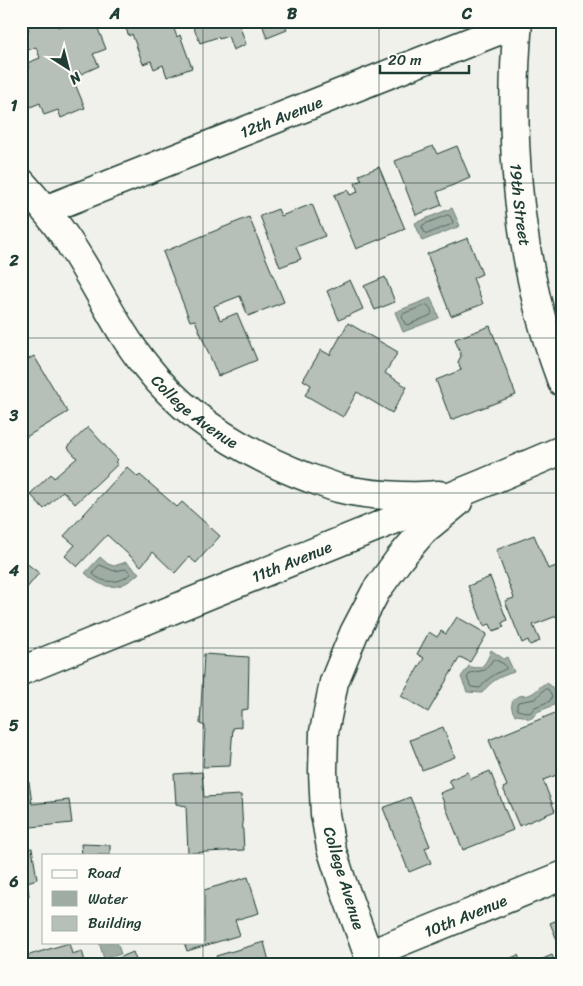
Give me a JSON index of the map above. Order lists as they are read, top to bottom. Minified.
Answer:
{"streets":{"street":["12th Avenue","19th Street","College Avenue","11th Avenue","10th Avenue"]},"crossings":[["12th Avenue","19th Street"],["12th Avenue","College Avenue"],["College Avenue","11th Avenue"],["College Avenue","10th Avenue"]],"legend":["Road","Water","Building"],"scale_bar":"20 m","north":"bottom right","grid":{"columns":["A","B","C"],"rows":["1","2","3","4","5","6"]}}
